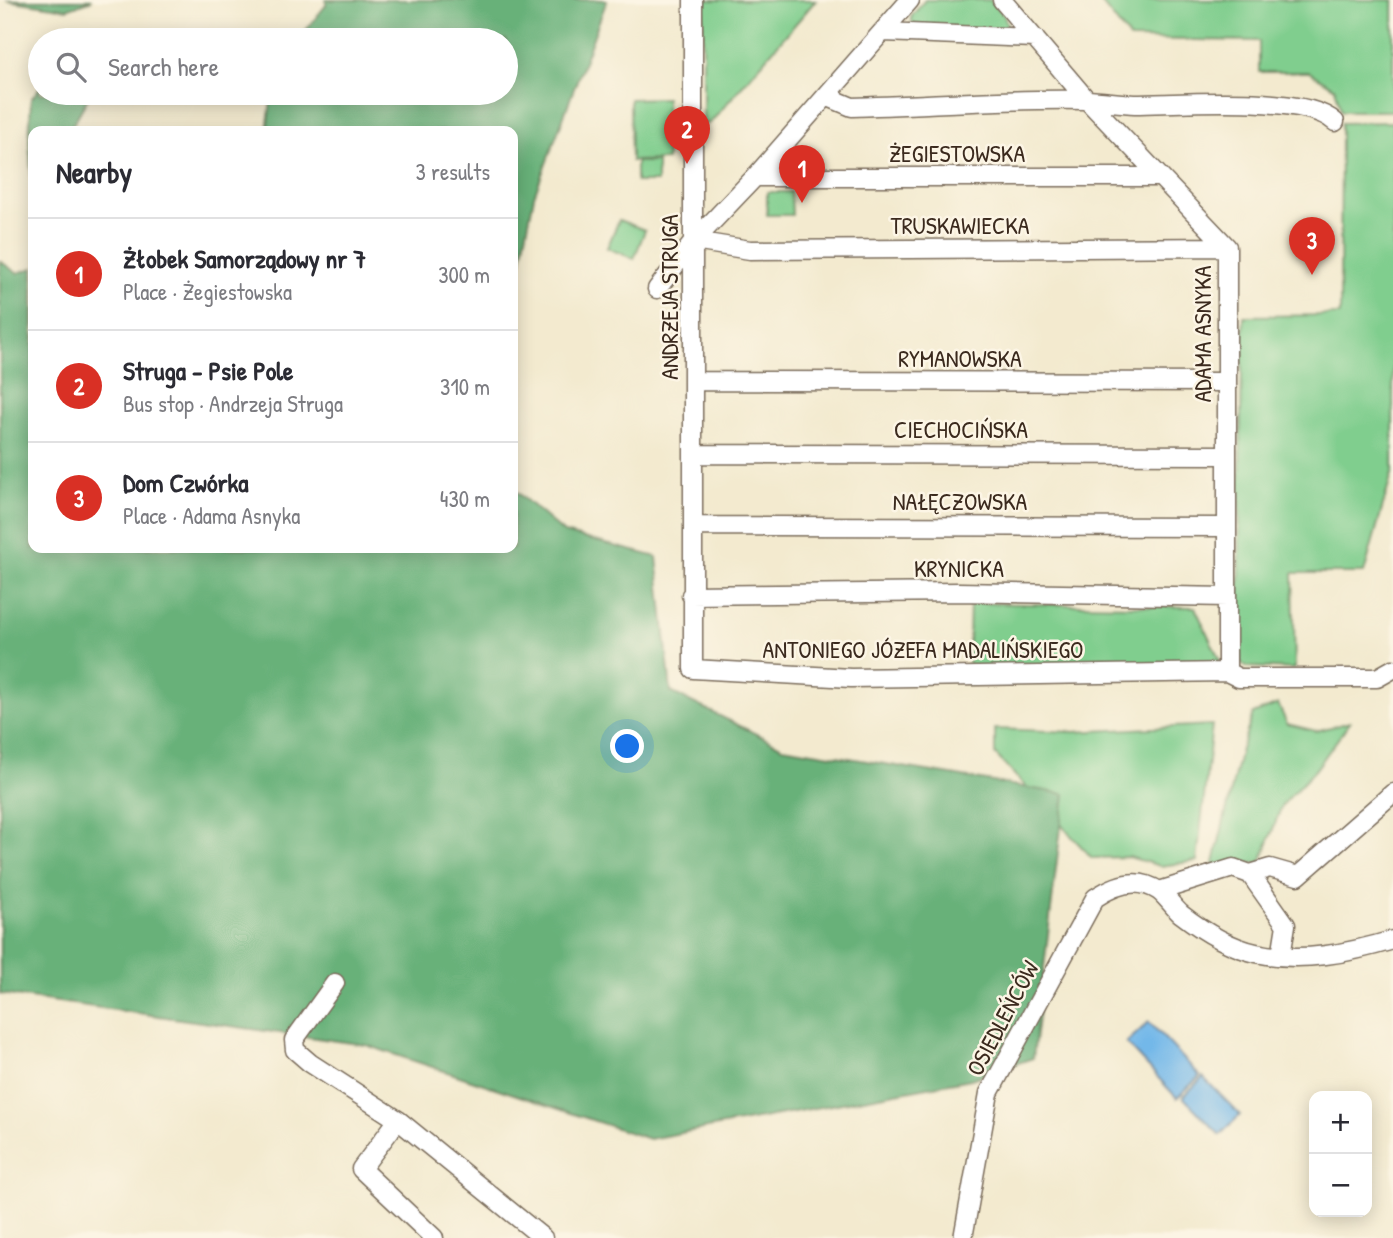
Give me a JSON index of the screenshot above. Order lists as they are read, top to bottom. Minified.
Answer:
{"streets":{"street":["ŻEGIESTOWSKA","TRUSKAWIECKA","ANDRZEJA STRUGA","ADAMA ASNYKA","RYMANOWSKA","CIECHOCIŃSKA","NAŁĘCZOWSKA","KRYNICKA","ANTONIEGO JÓZEFA MADALIŃSKIEGO","OSIEDLEŃCÓW"]},"crossings":[["ŻEGIESTOWSKA","ADAMA ASNYKA"],["TRUSKAWIECKA","ANDRZEJA STRUGA"],["TRUSKAWIECKA","ADAMA ASNYKA"],["ANDRZEJA STRUGA","RYMANOWSKA"],["ANDRZEJA STRUGA","CIECHOCIŃSKA"],["ANDRZEJA STRUGA","NAŁĘCZOWSKA"],["ANDRZEJA STRUGA","KRYNICKA"],["ANDRZEJA STRUGA","ANTONIEGO JÓZEFA MADALIŃSKIEGO"],["ADAMA ASNYKA","RYMANOWSKA"],["ADAMA ASNYKA","CIECHOCIŃSKA"],["ADAMA ASNYKA","NAŁĘCZOWSKA"],["ADAMA ASNYKA","KRYNICKA"],["ADAMA ASNYKA","ANTONIEGO JÓZEFA MADALIŃSKIEGO"],["KRYNICKA","ANTONIEGO JÓZEFA MADALIŃSKIEGO"]],"page":{"search":"Search here","pins":["2","1","3"],"heading":["Nearby","3 results"],"list":[{"mark":"1","name":"Żłobek Samorządowy nr 7","note":"Place · Żegiestowska","value":"300 m"},{"mark":"2","name":"Struga - Psie Pole","note":"Bus stop · Andrzeja Struga","value":"310 m"},{"mark":"3","name":"Dom Czwórka","note":"Place · Adama Asnyka","value":"430 m"}],"map_buttons":["+","−"]}}
